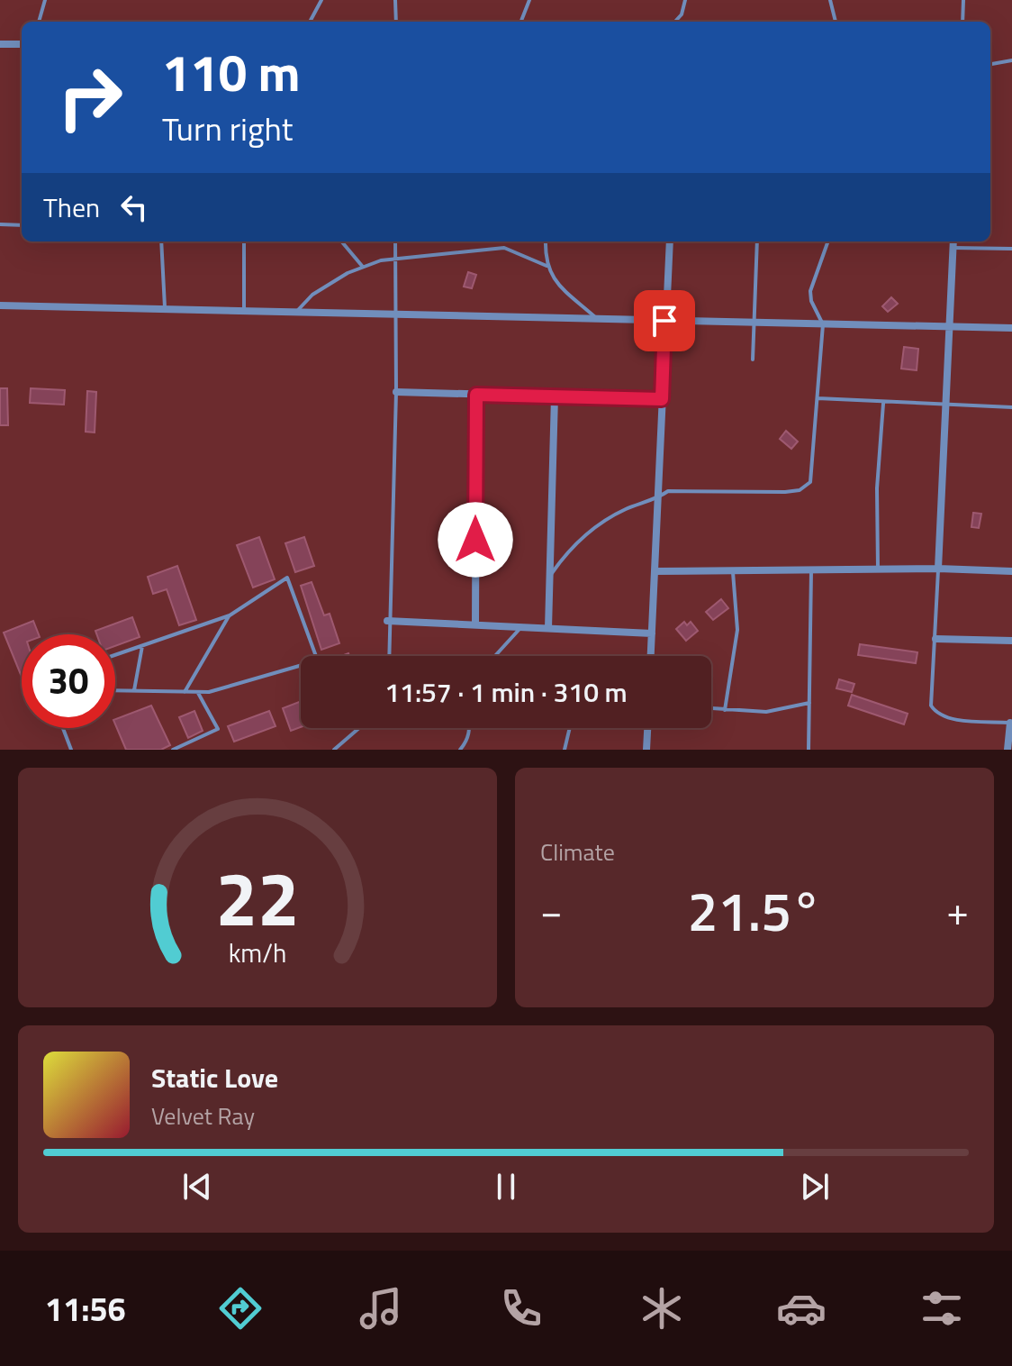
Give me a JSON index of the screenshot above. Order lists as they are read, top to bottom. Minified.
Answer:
{"page":{"turn":["110 m","Turn right"],"then":"Then","limit":"30","trip":"11:57 · 1 min · 310 m","tile":"Climate","heat":["−","21.5°","+"],"song":["Static Love","Velvet Ray"],"tabs":"11:56","gauge":["22","km/h"]}}
